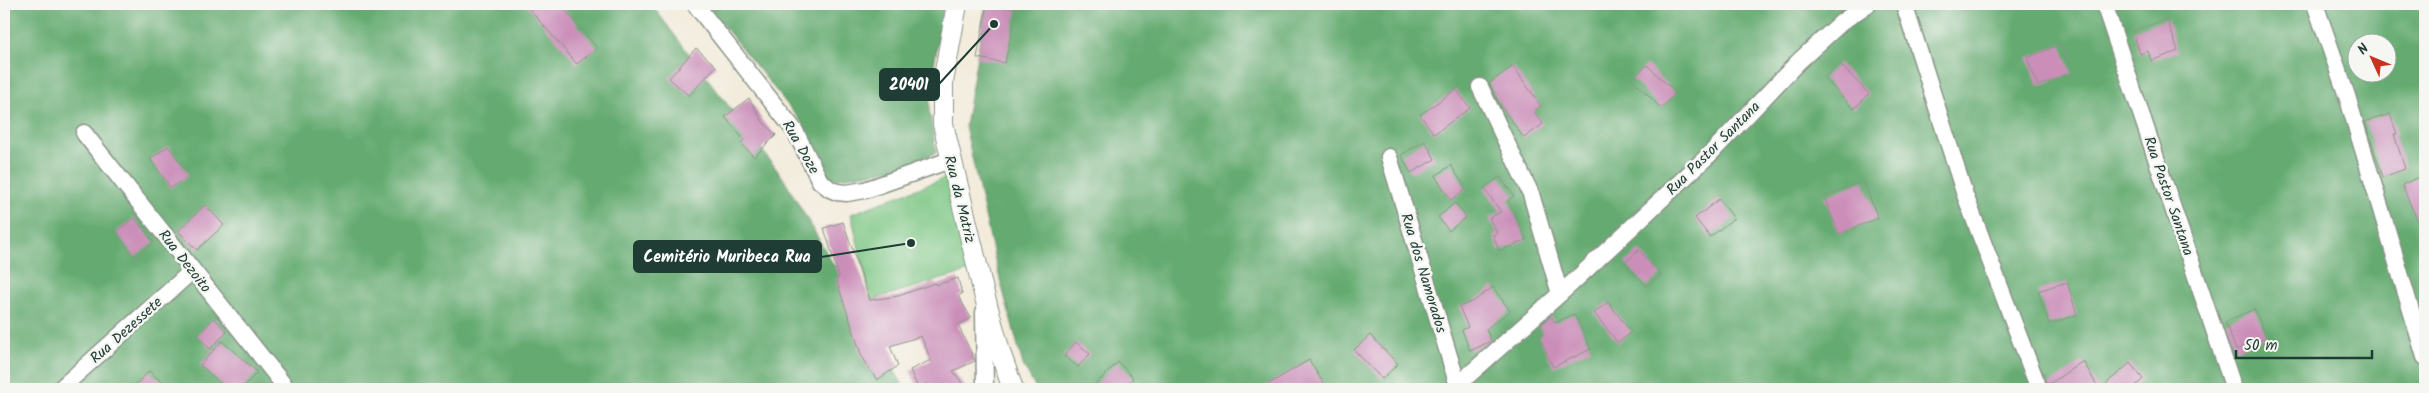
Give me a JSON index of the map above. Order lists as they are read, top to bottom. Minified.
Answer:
{"streets":{"street":["Rua Doze","Rua Pastor Santana","Rua da Matriz","Rua Dezoito","Rua dos Namorados","Rua Dezessete"]},"crossings":[["Rua Doze","Rua da Matriz"],["Rua Pastor Santana","Rua dos Namorados"],["Rua Dezoito","Rua Dezessete"]],"places":["20401","Cemitério Muribeca Rua"],"scale_bar":"50 m","north":"top left"}
